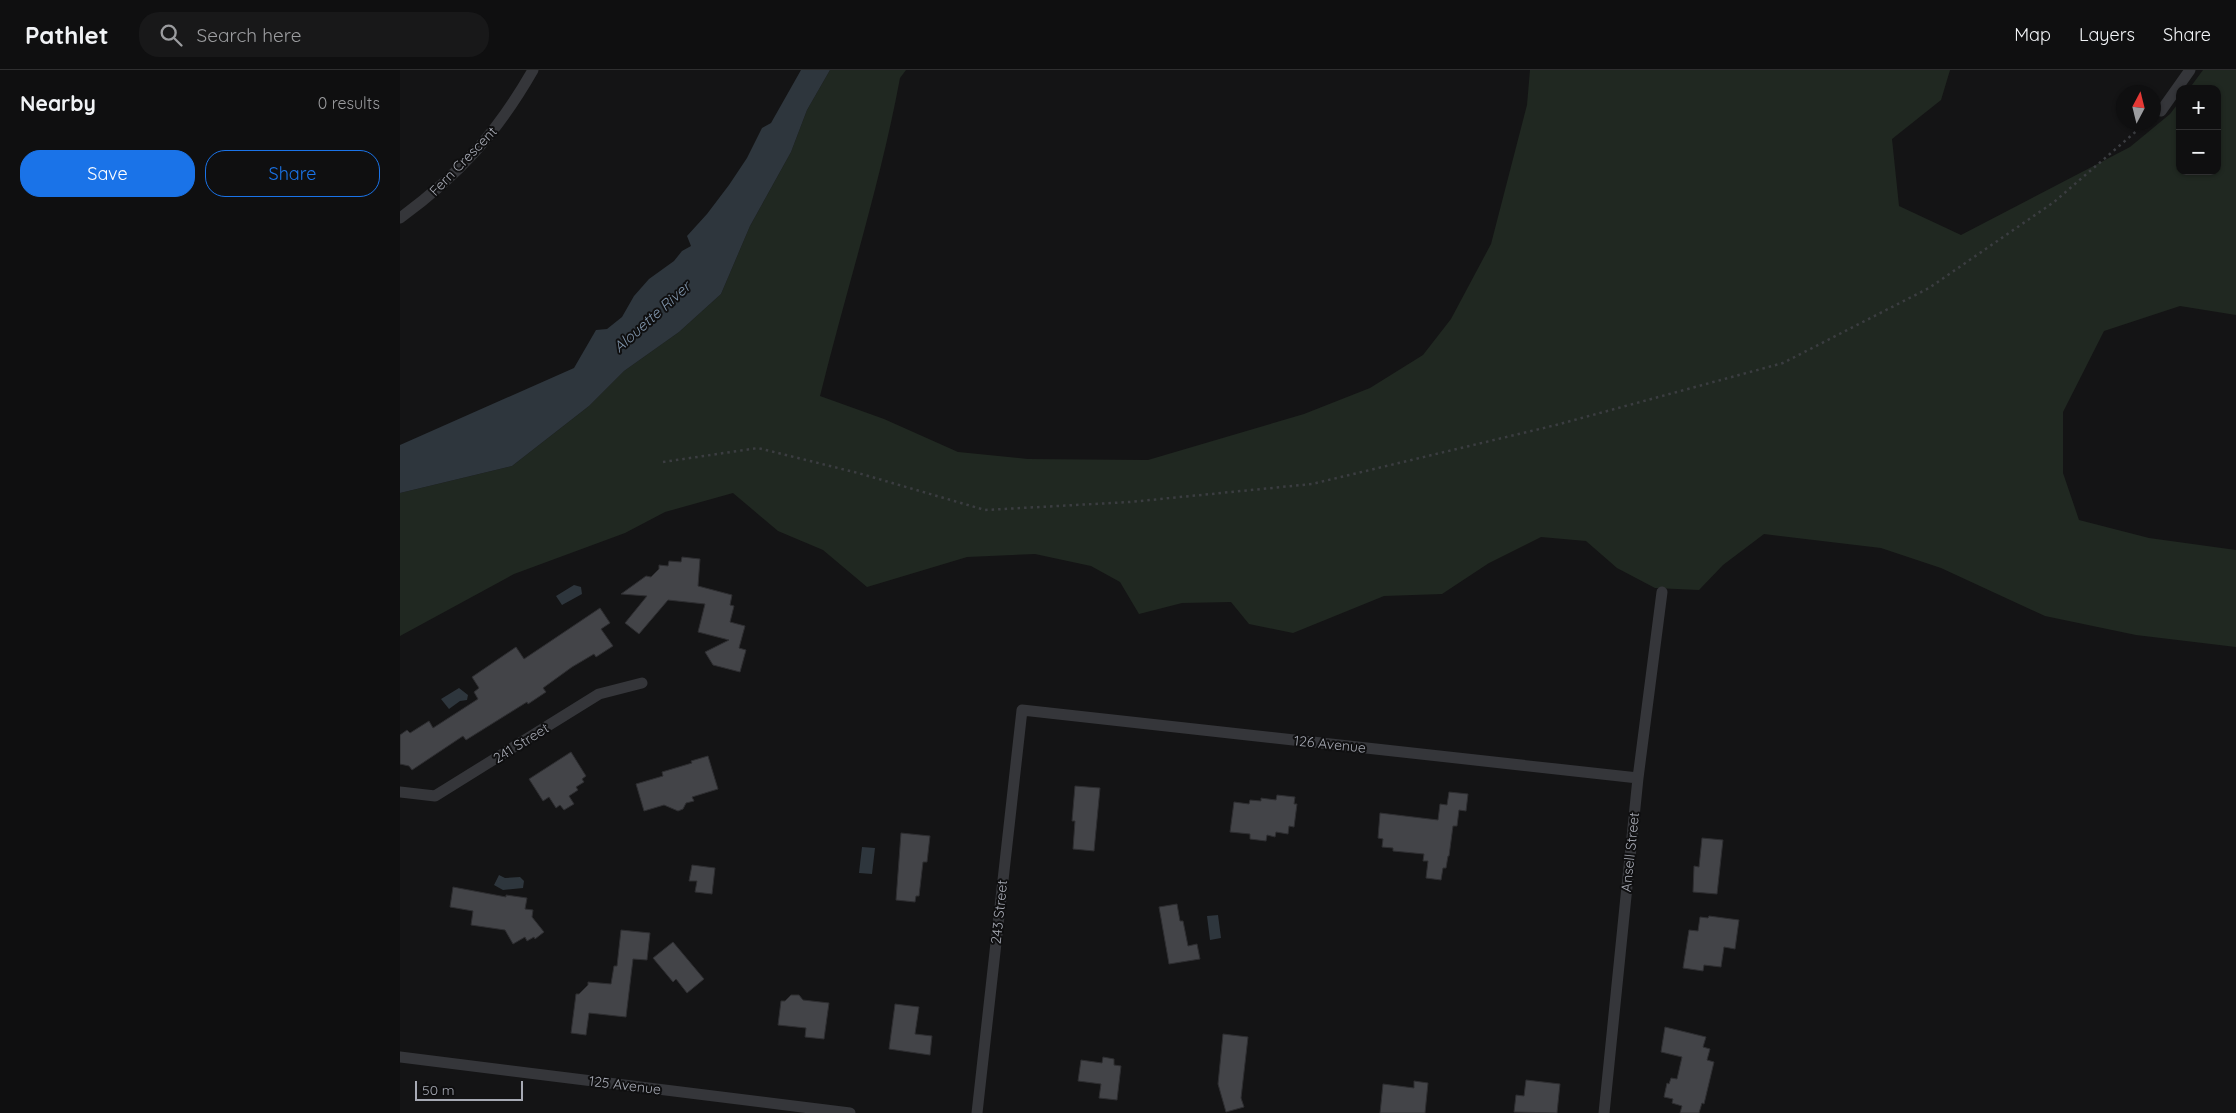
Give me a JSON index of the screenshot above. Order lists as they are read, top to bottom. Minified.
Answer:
{"streets":{"street":["Fern Crescent","241 Street","126 Avenue","Ansell Street","243 Street","125 Avenue"]},"crossings":[["126 Avenue","Ansell Street"],["126 Avenue","243 Street"]],"water":["Alouette River"],"scale_bar":"50 m","north":"top","page":{"header":"Pathlet","search":"Search here","nav":["Map","Layers","Share"],"heading":["Nearby","0 results"],"map_buttons":["+","−"],"buttons":["Save","Share"],"scale":"50 m"}}
